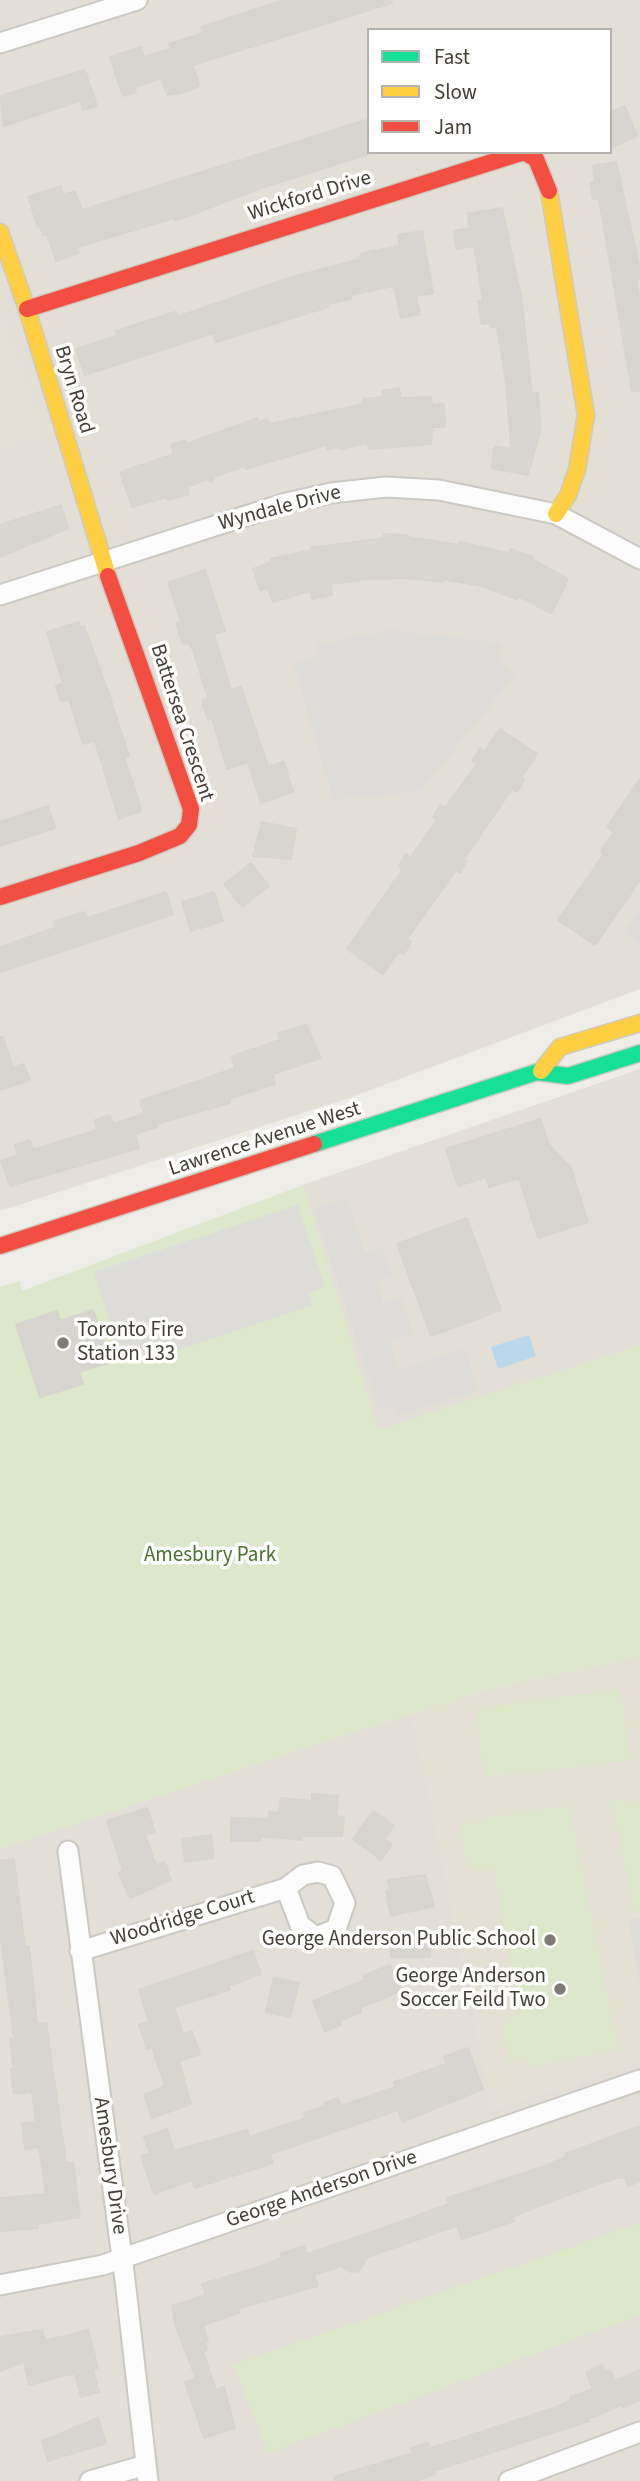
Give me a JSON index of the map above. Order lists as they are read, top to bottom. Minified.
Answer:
{"streets":{"street":["Wickford Drive","Bryn Road","Wyndale Drive","Battersea Crescent","Lawrence Avenue West","Woodridge Court","Amesbury Drive","George Anderson Drive"]},"crossings":[["Wickford Drive","Bryn Road"],["Wickford Drive","Wyndale Drive"],["Bryn Road","Wyndale Drive"],["Bryn Road","Battersea Crescent"],["Wyndale Drive","Battersea Crescent"],["Woodridge Court","Amesbury Drive"],["Amesbury Drive","George Anderson Drive"]],"parks":["Amesbury Park"],"places":["Toronto Fire Station 133","George Anderson Public School","George Anderson Soccer Feild Two"],"legend":["Fast","Slow","Jam"]}
